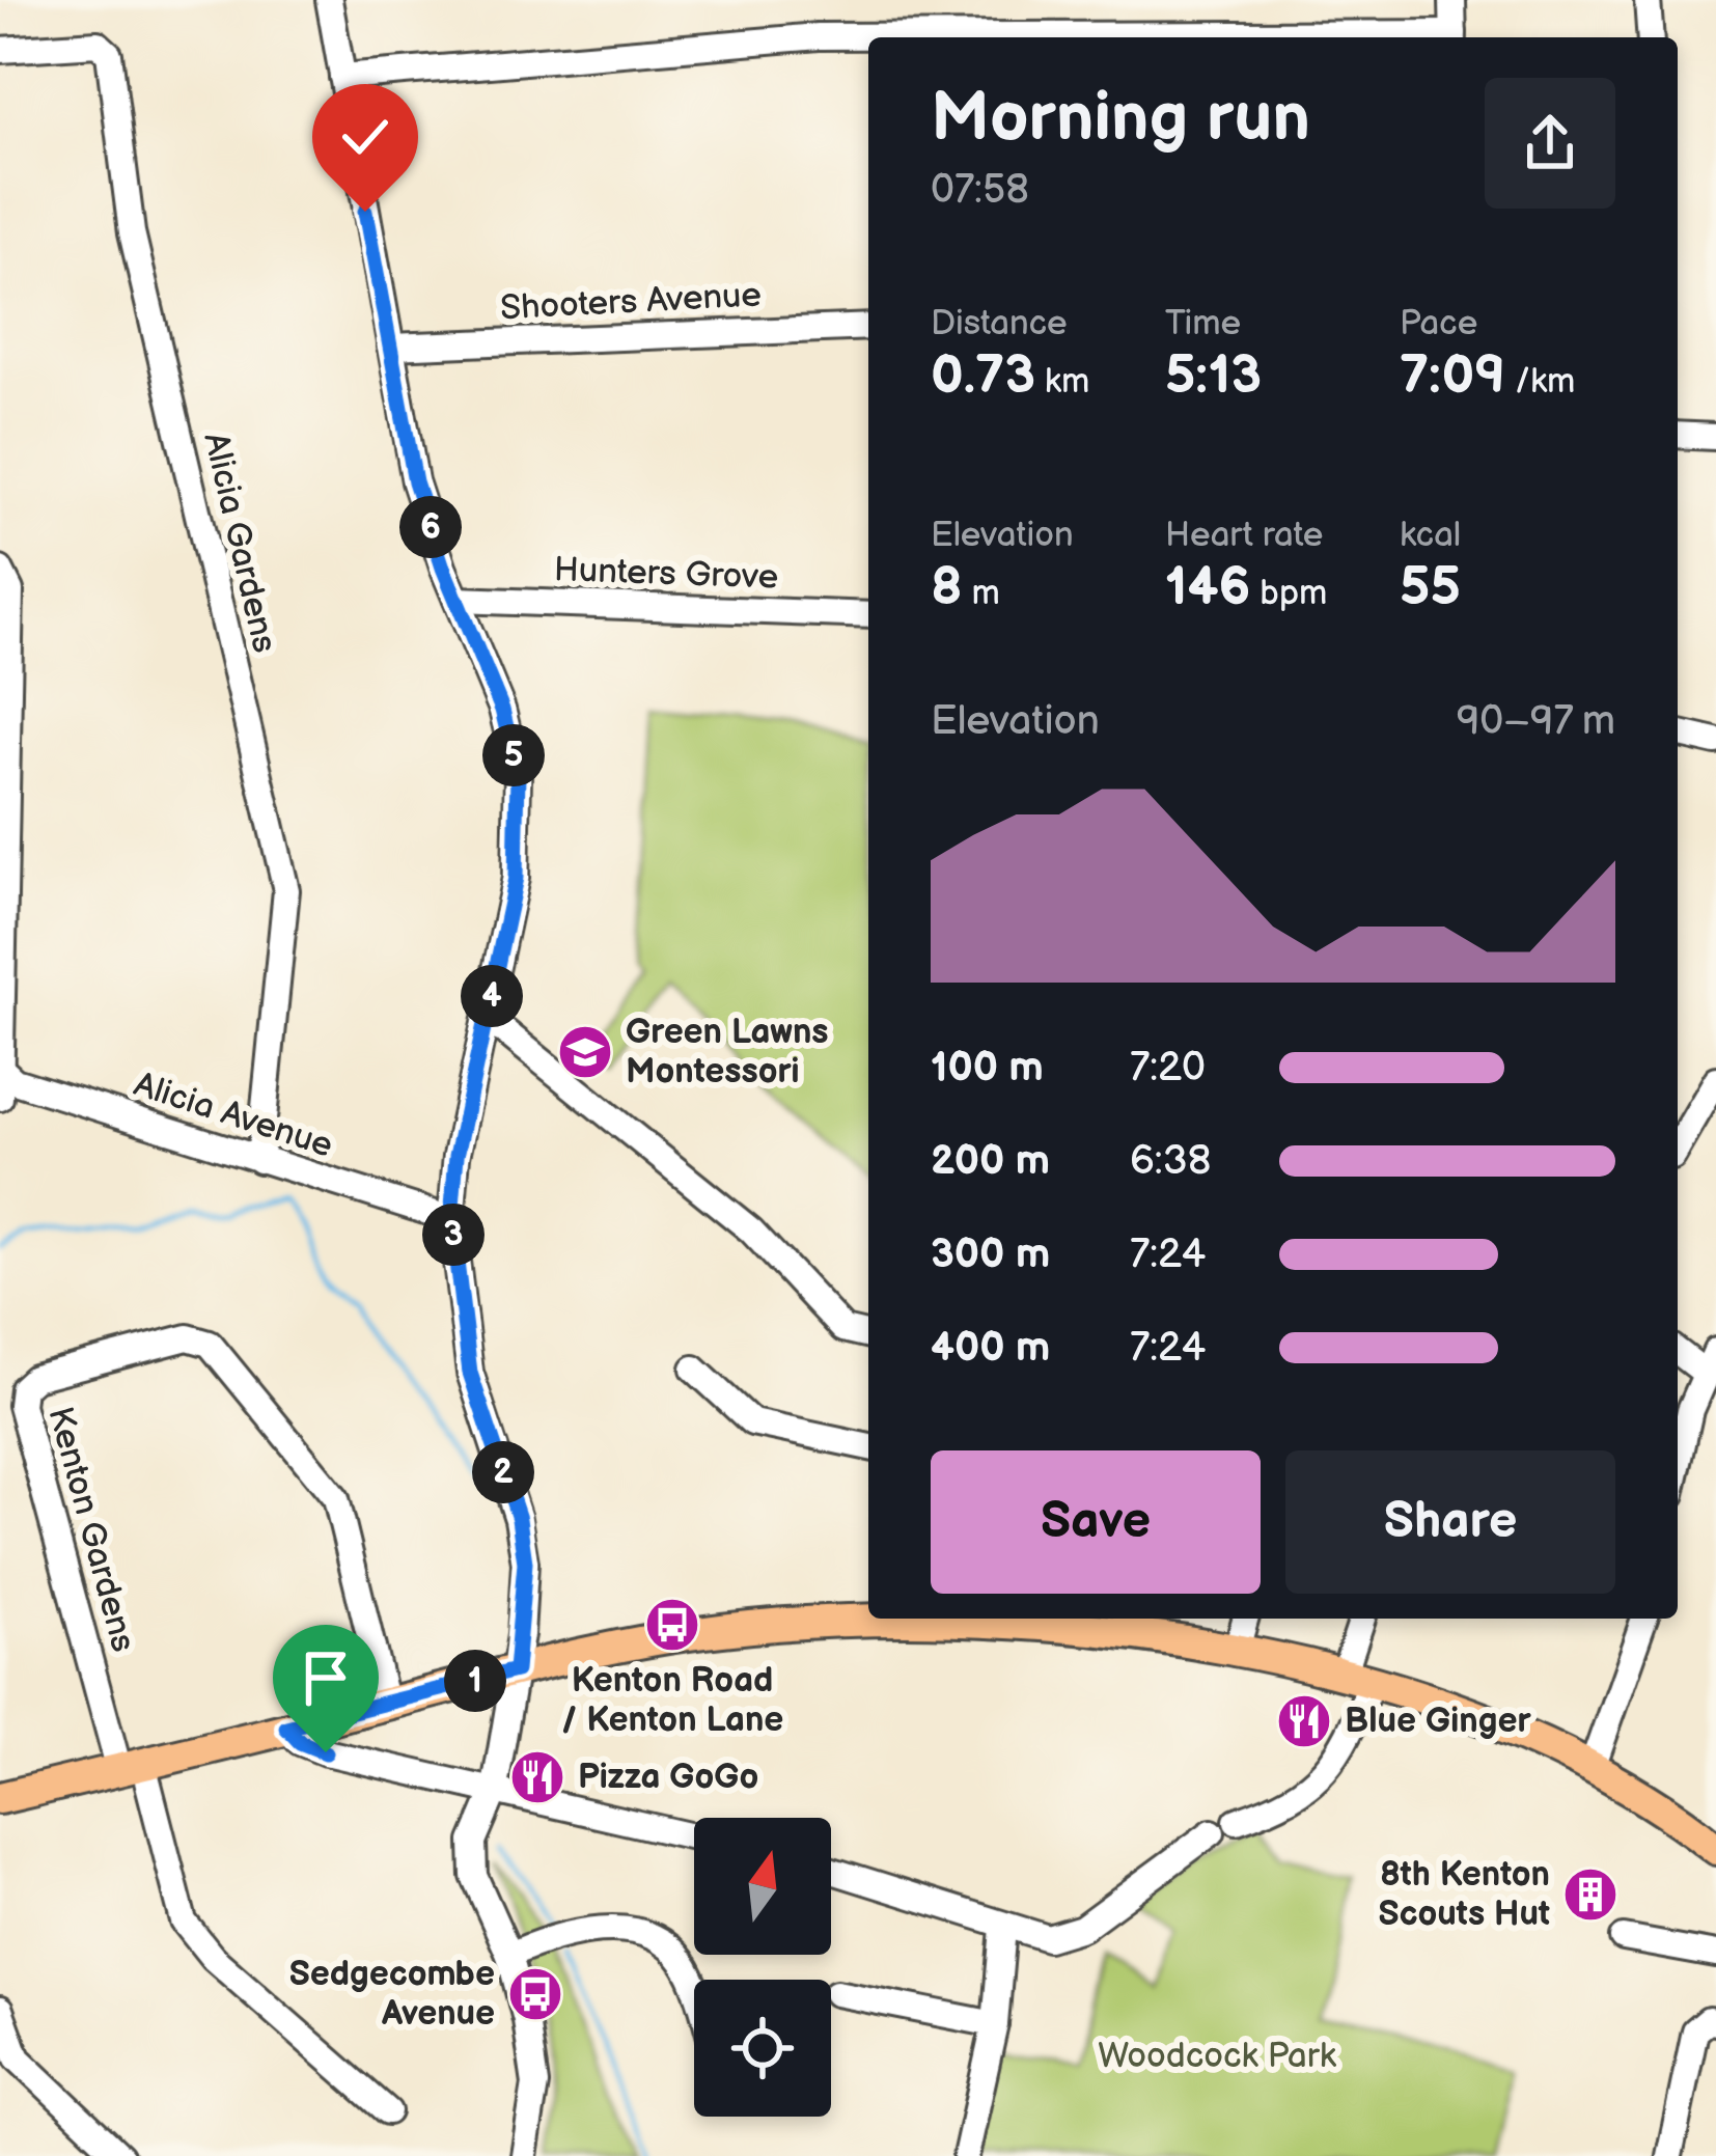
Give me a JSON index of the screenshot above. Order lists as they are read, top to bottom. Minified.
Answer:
{"streets":{"street":["Shooters Avenue","Alicia Gardens","Hunters Grove","Alicia Avenue","Kenton Gardens"]},"crossings":[["Alicia Gardens","Alicia Avenue"]],"parks":["Woodcock Park"],"places":{"school or university":["Green Lawns Montessori"],"bus stop":["Kenton Road / Kenton Lane","Sedgecombe Avenue"],"restaurant":["Blue Ginger","Pizza GoGo"],"building":["8th Kenton Scouts Hut"]},"north":"top","page":{"heading":["Morning run","07:58"],"stats":[["Distance","0.73 km"],["Time","5:13"],["Pace","7:09 /km"],["Elevation","8 m"],["Heart rate","146 bpm"],["kcal","55"]],"pins":["6","5","4","3","2","1"],"chart":["Elevation","90–97 m"],"list":[{"name":"100 m","note":"7:20"},{"name":"200 m","note":"6:38"},{"name":"300 m","note":"7:24"},{"name":"400 m","note":"7:24"}],"buttons":["Save","Share"]}}
